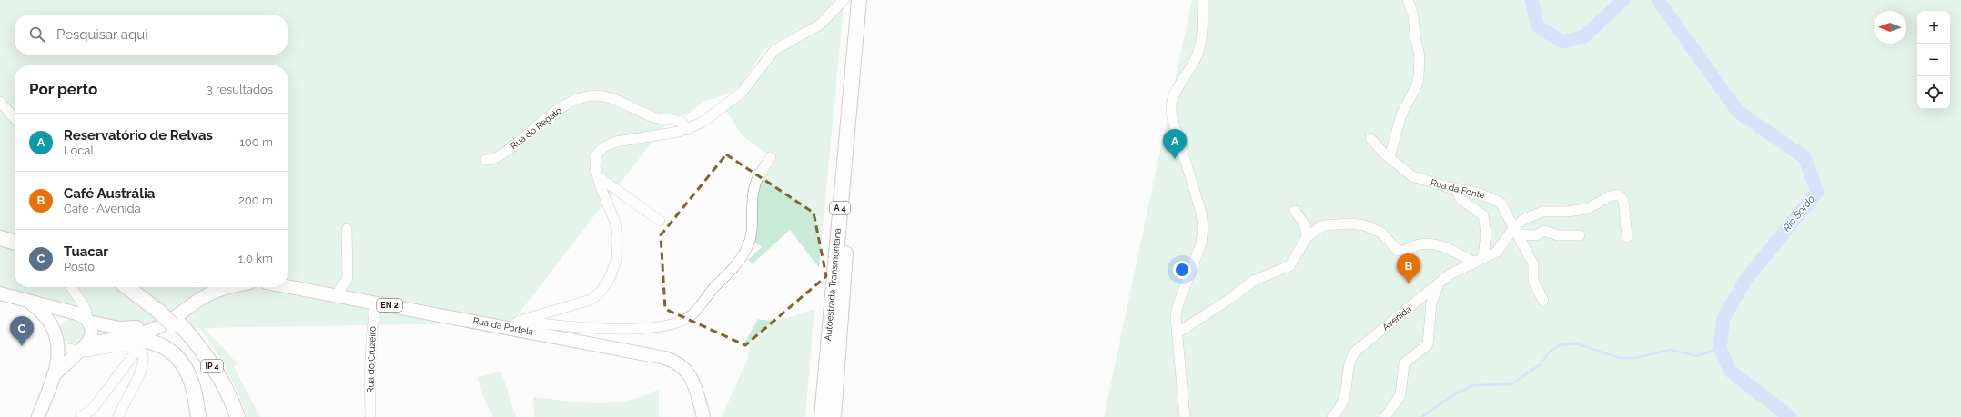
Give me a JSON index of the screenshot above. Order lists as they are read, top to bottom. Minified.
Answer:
{"streets":{"highway":["A 4","Autoestrada Transmontana","IP 4"],"main road":["EN 2","Rua da Portela"],"street":["Rua do Regato","Rua da Fonte","Avenida","Rua do Cruzeiro"]},"crossings":[["Rua da Fonte","Avenida"],["Rua da Portela","Rua do Cruzeiro"]],"water":["Rio Sordo"],"north":"left","page":{"map_buttons":["+","−"],"search":"Pesquisar aqui","heading":["Por perto","3 resultados"],"list":[{"mark":"A","name":"Reservatório de Relvas","note":"Local","value":"100 m"},{"mark":"B","name":"Café Austrália","note":"Café · Avenida","value":"200 m"},{"mark":"C","name":"Tuacar","note":"Posto","value":"1.0 km"}],"pins":["A","B","C"]}}
